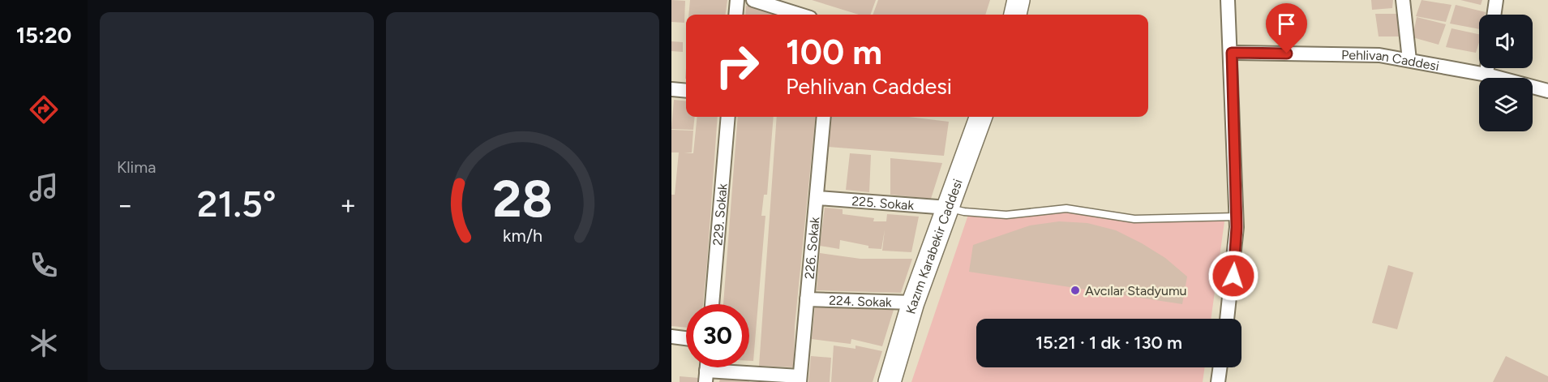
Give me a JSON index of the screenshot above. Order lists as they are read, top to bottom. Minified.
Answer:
{"streets":{"main road":["Kazım Karabekir Caddesi"],"street":["Pehlivan Caddesi","225. Sokak","229. Sokak","226. Sokak","224. Sokak"]},"crossings":[["225. Sokak","226. Sokak"],["225. Sokak","Kazım Karabekir Caddesi"],["226. Sokak","224. Sokak"],["Kazım Karabekir Caddesi","224. Sokak"]],"places":["Avcılar Stadyumu"],"page":{"tabs":"15:20","tile":"Klima","turn":["100 m","Pehlivan Caddesi"],"heat":["−","21.5°","+"],"limit":"30","trip":"15:21 · 1 dk · 130 m","gauge":["28","km/h"]}}
